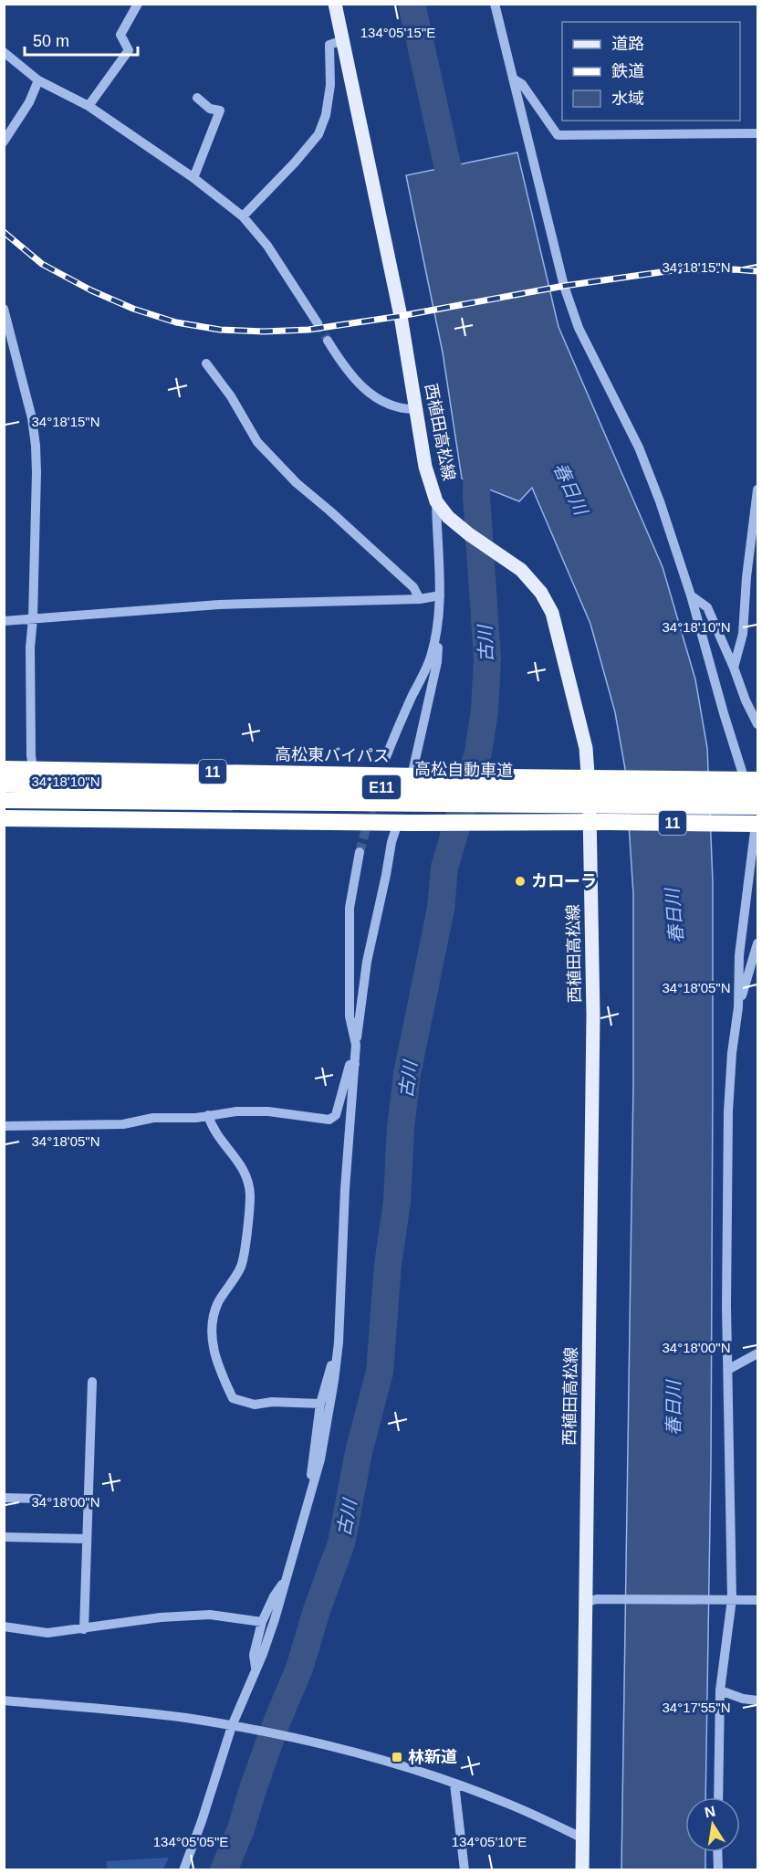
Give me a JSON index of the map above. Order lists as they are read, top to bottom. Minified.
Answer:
{"streets":{"highway":["高松東バイパス","高松自動車道","11","E11"],"main road":["西植田高松線"]},"crossings":[["西植田高松線","高松東バイパス"],["西植田高松線","11"]],"water":["春日川","古川"],"places":{"other":["カローラ"],"transit":["林新道"]},"legend":["道路","鉄道","水域"],"scale_bar":"50 m","north":"top","coordinates":["134°05'15\"E","34°18'15\"N","34°18'10\"N","34°18'05\"N","34°18'00\"N","34°17'55\"N","134°05'05\"E","134°05'10\"E"]}
